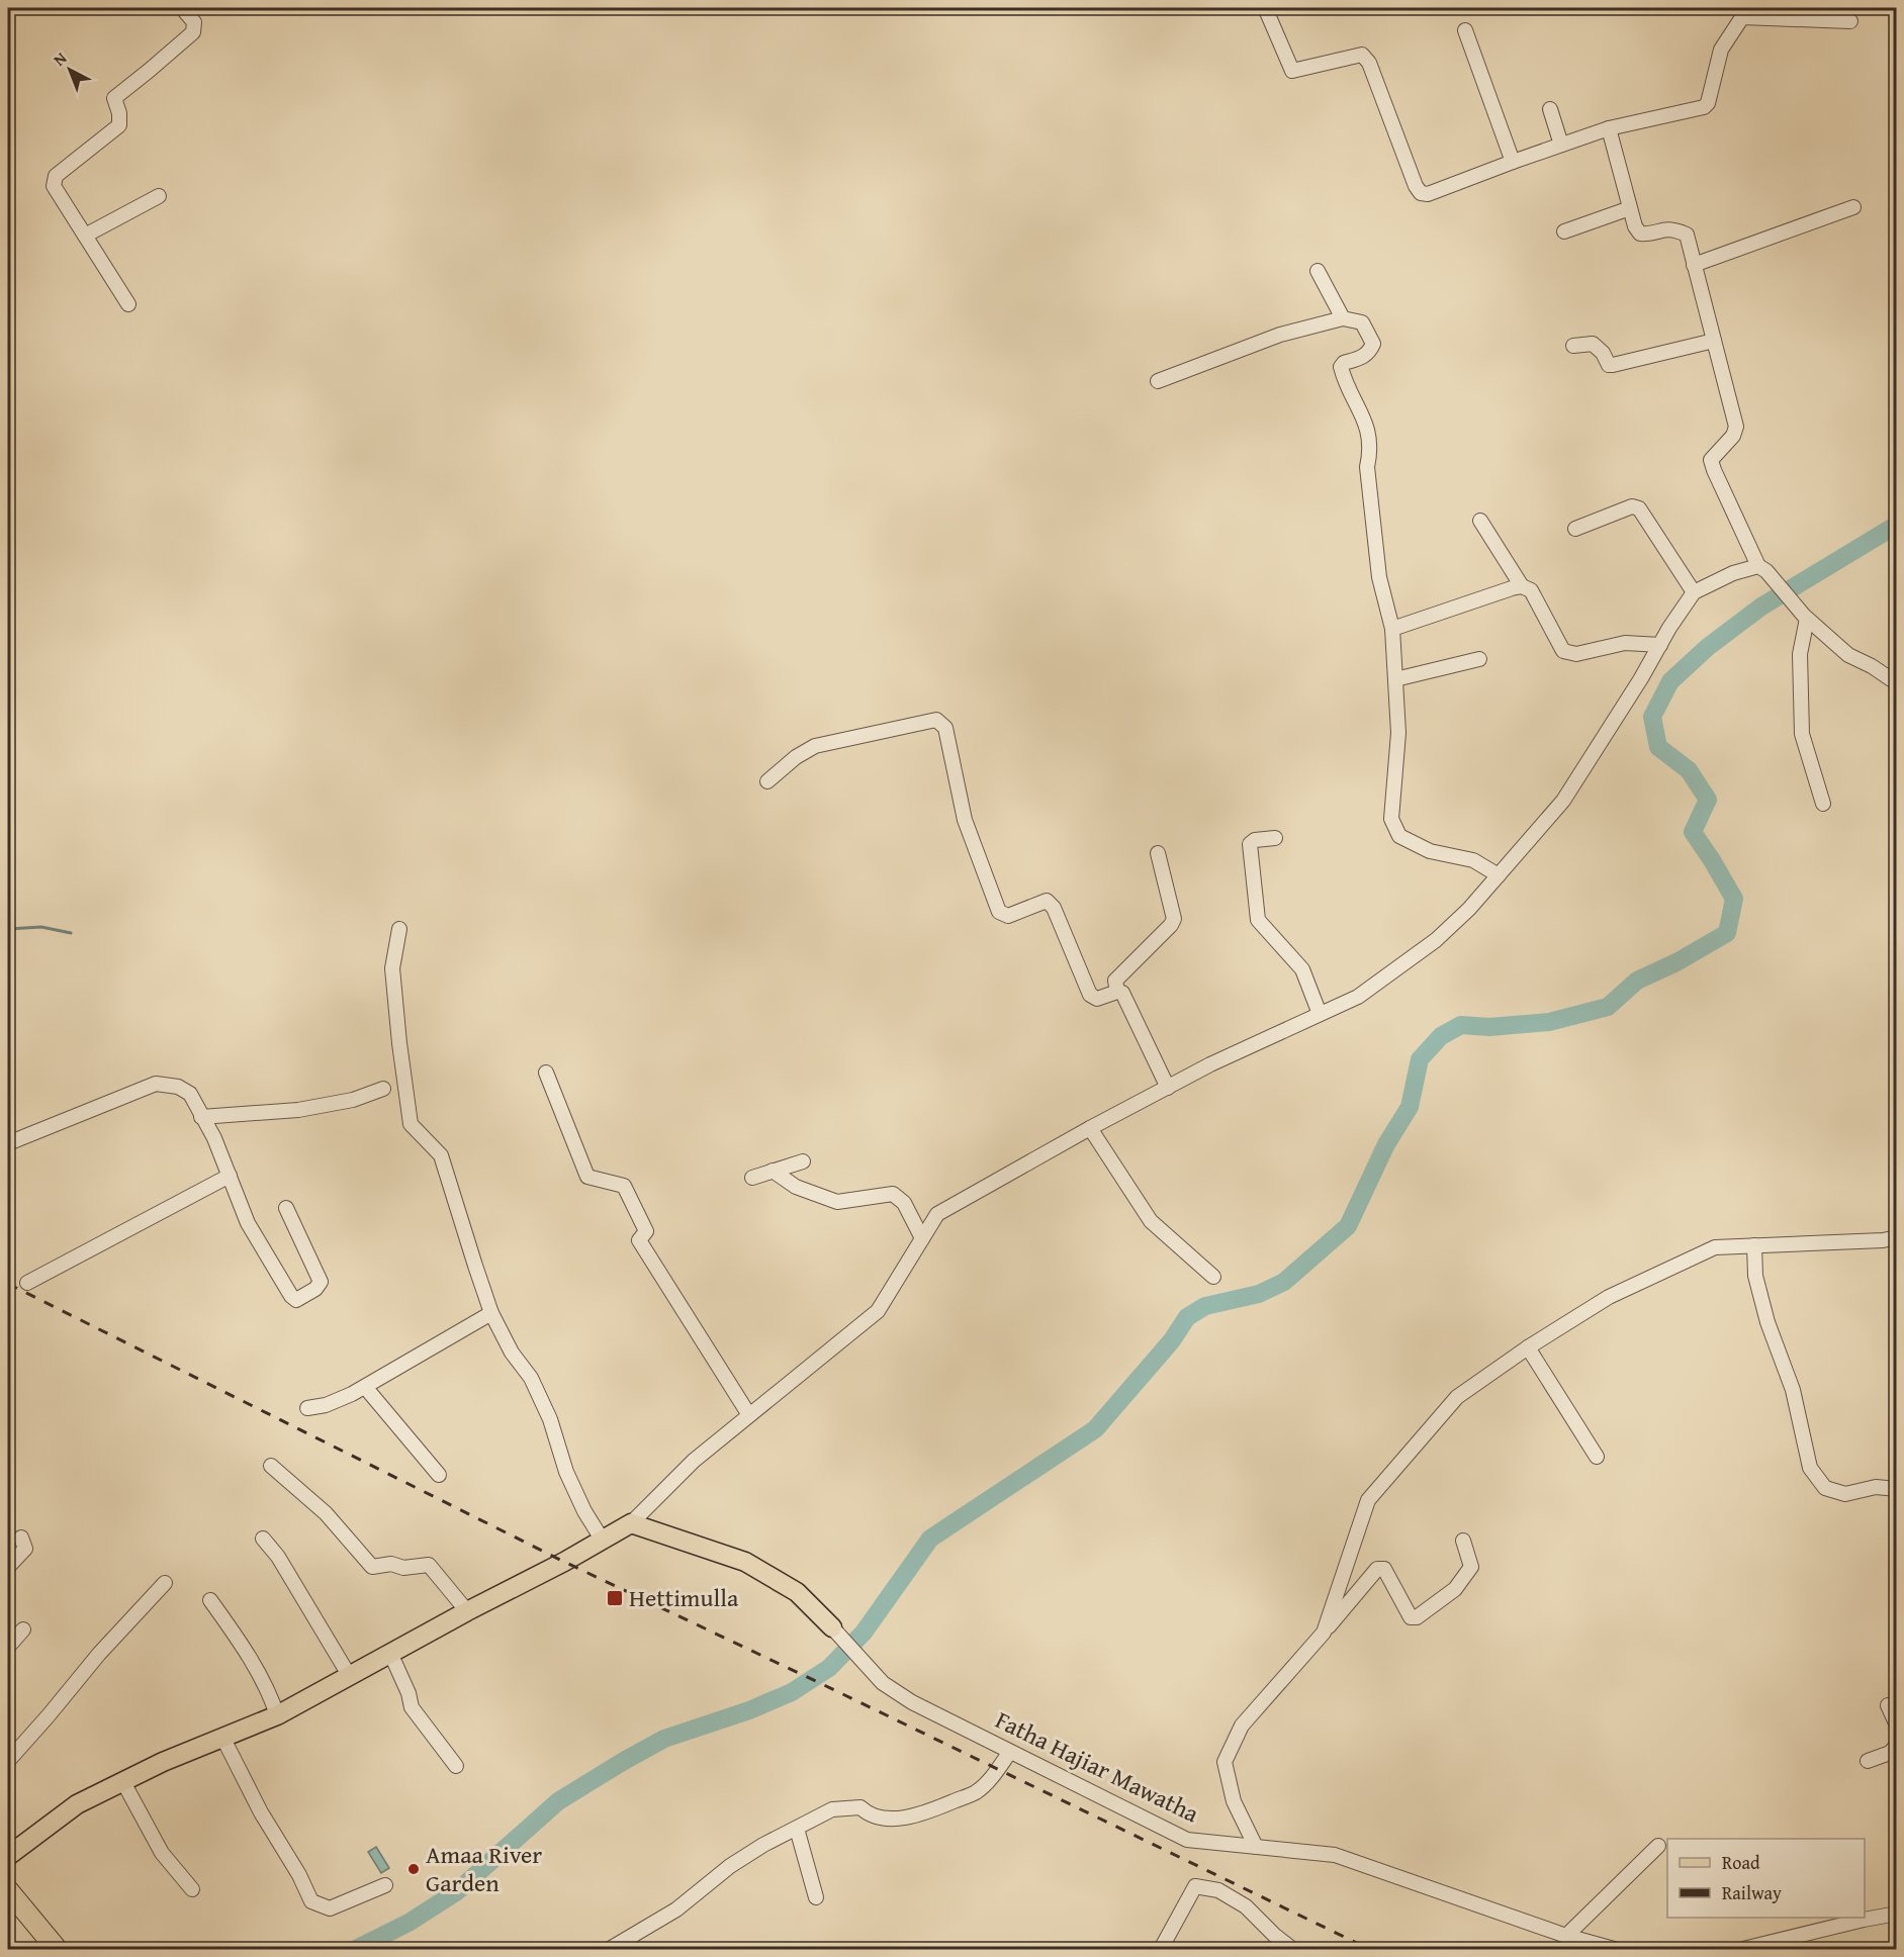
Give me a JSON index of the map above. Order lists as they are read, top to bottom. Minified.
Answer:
{"streets":{"street":["Fatha Hajiar Mawatha"]},"places":{"transit":["Hettimulla"],"other":["Amaa River Garden"]},"legend":["Road","Railway"],"north":"top left"}
